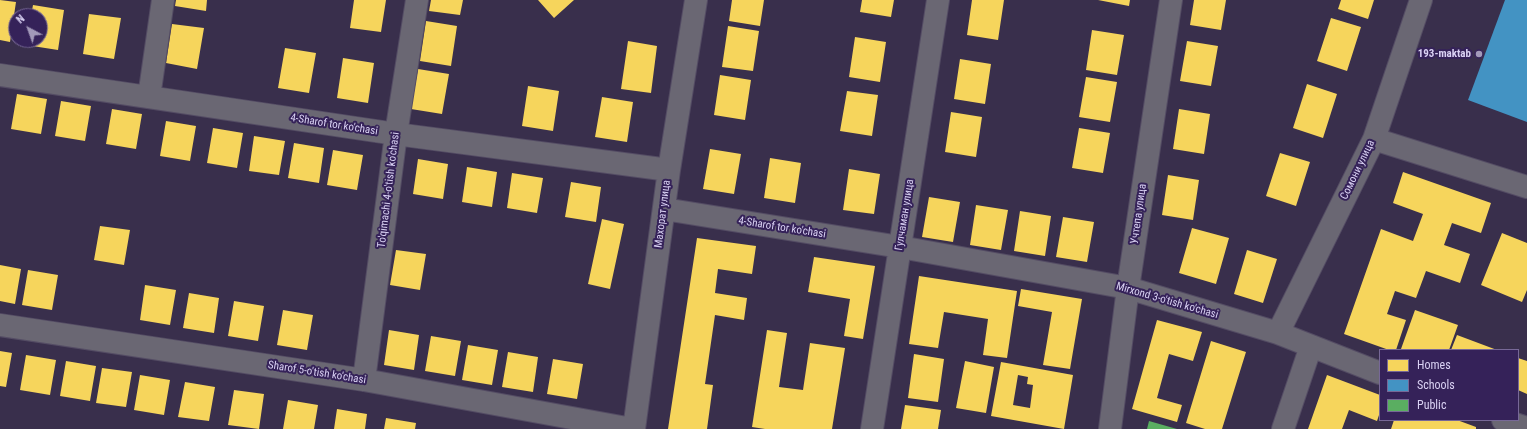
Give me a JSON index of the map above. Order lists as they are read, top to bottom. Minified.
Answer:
{"streets":{"street":["4-Sharof tor ko'chasi","Сомони улица","To'qimachi 4-o'tish ko'chasi","Махорат улица","Учтепа улица","Гулчаман улица","Mirxond 3-o'tish ko'chasi","Sharof 5-o'tish ko'chasi"]},"crossings":[["4-Sharof tor ko'chasi","To'qimachi 4-o'tish ko'chasi"],["4-Sharof tor ko'chasi","Махорат улица"],["4-Sharof tor ko'chasi","Гулчаман улица"],["4-Sharof tor ko'chasi","Mirxond 3-o'tish ko'chasi"],["Сомони улица","Mirxond 3-o'tish ko'chasi"],["To'qimachi 4-o'tish ko'chasi","Sharof 5-o'tish ko'chasi"],["Махорат улица","Sharof 5-o'tish ko'chasi"],["Учтепа улица","Mirxond 3-o'tish ko'chasi"],["Гулчаман улица","Mirxond 3-o'tish ko'chasi"]],"places":["193-maktab"],"legend":["Homes","Schools","Public"],"north":"top left"}
